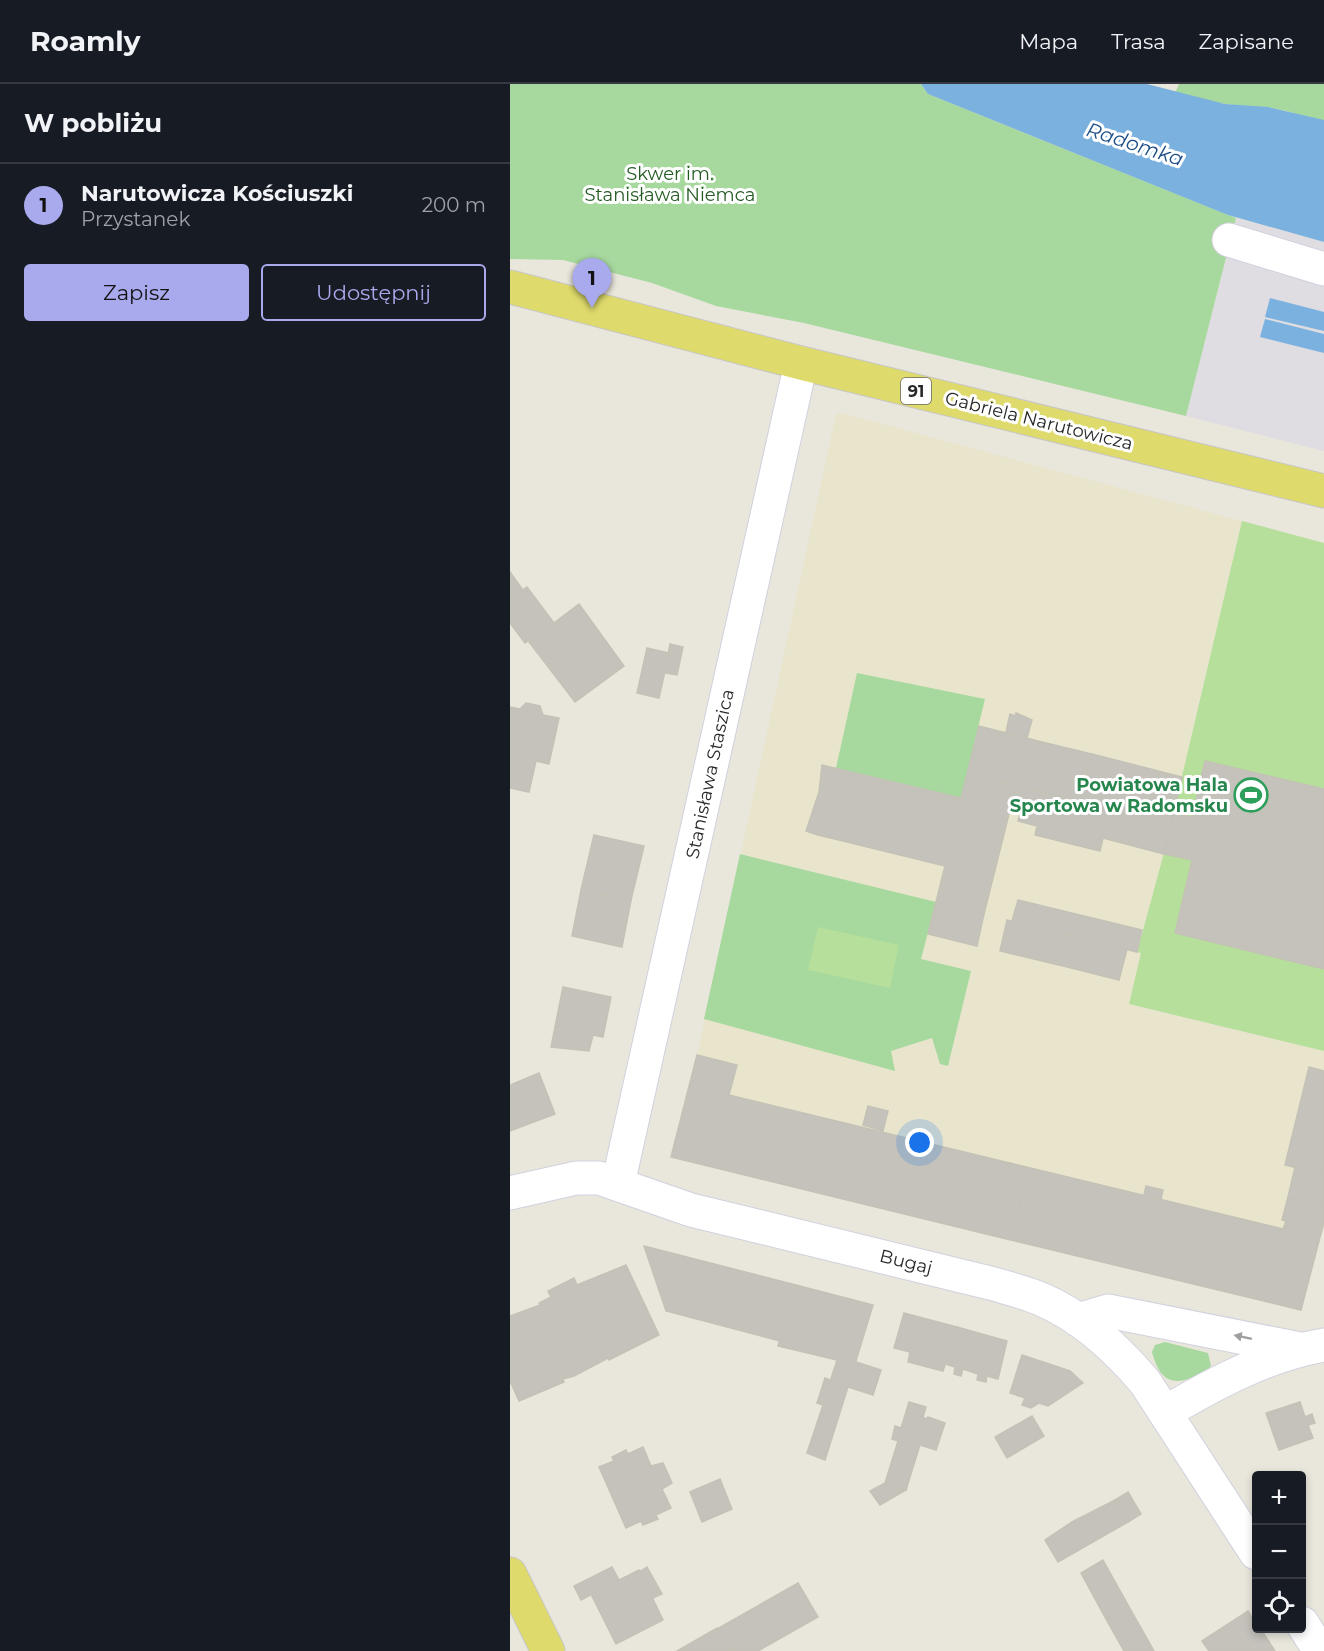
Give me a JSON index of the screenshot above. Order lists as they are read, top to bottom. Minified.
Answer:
{"streets":{"main road":["91","Gabriela Narutowicza"],"street":["Stanisława Staszica","Bugaj"]},"crossings":[["Gabriela Narutowicza","Stanisława Staszica"],["Stanisława Staszica","Bugaj"]],"water":["Radomka"],"parks":["Skwer im. Stanisława Niemca"],"places":{"sports":["Powiatowa Hala Sportowa w Radomsku"]},"page":{"header":"Roamly","nav":["Mapa","Trasa","Zapisane"],"heading":"W pobliżu","list":[{"mark":"1","name":"Narutowicza Kościuszki","note":"Przystanek","value":"200 m"}],"buttons":["Zapisz","Udostępnij"],"pins":"1","map_buttons":["+","−"]}}
